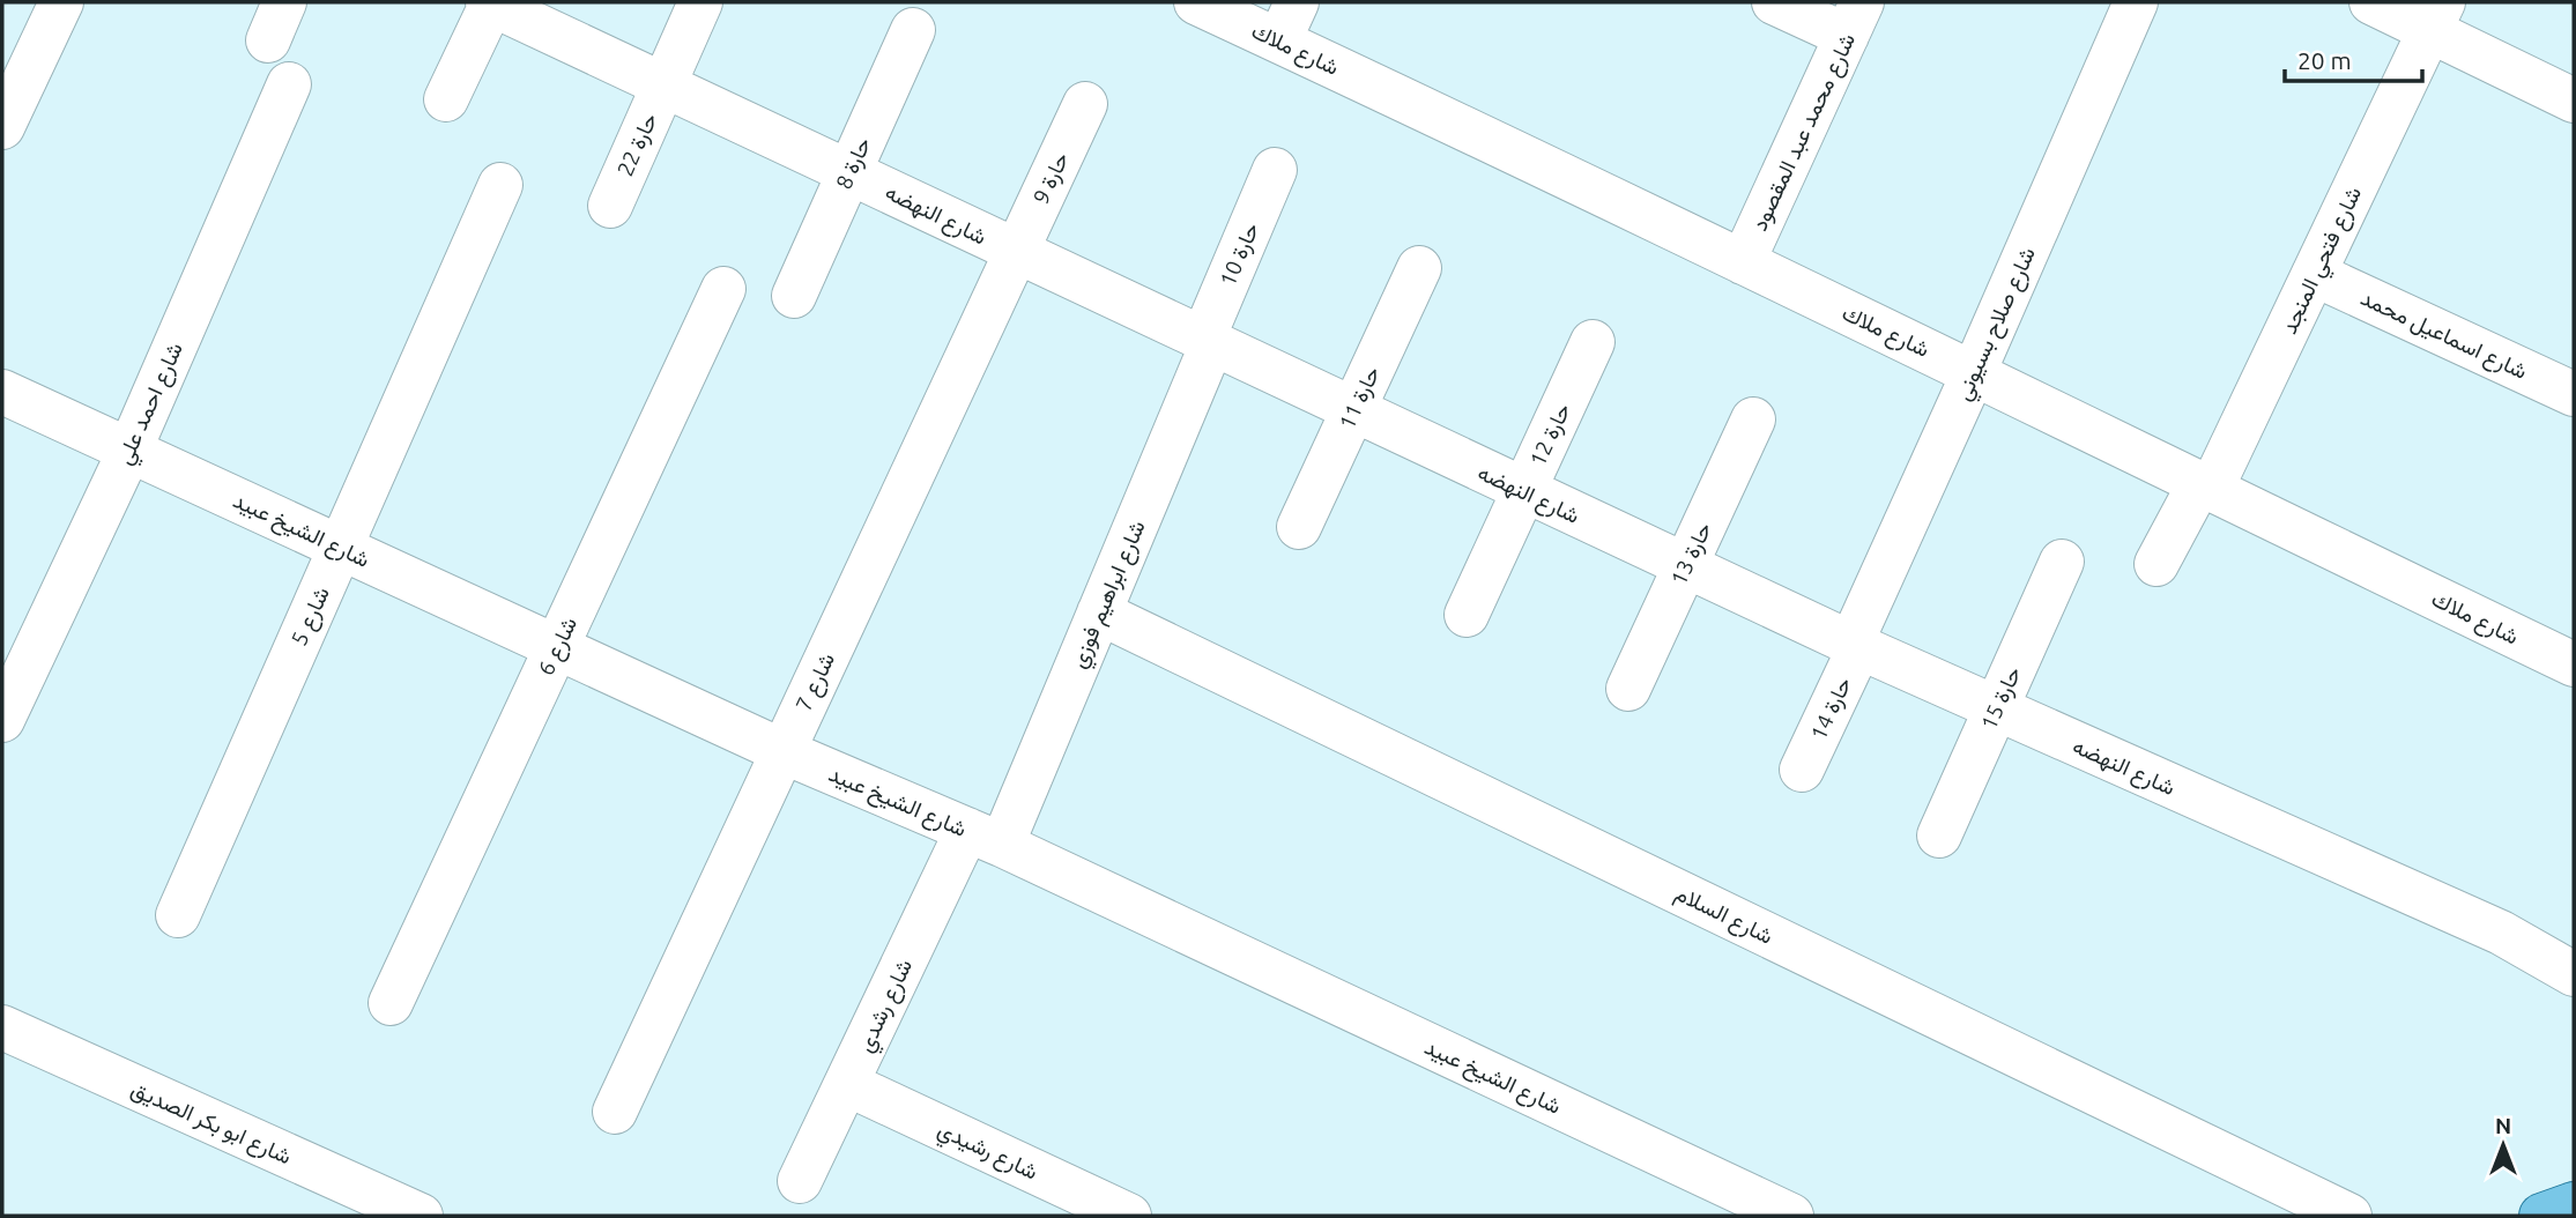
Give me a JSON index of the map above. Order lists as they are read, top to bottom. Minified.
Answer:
{"streets":{"street":["شارع ملاك","شارع محمد عبد المقصود","حارة 22","حارة 8","حارة 9","شارع النهضه","حارة 10","شارع فتحي المنجد","شارع صلاح بسيوني","شارع اسماعيل محمد","حارة 11","شارع احمد علي","حارة 12","شارع الشيخ عبيد","حارة 13","شارع ابراهيم فوزي","شارع 5","شارع 6","شارع 7","حارة 15","حارة 14","شارع السلام","شارع رشدي","شارع ابو بكر الصديق","شارع رشيدي"]},"crossings":[["شارع ملاك","شارع محمد عبد المقصود"],["شارع ملاك","شارع فتحي المنجد"],["شارع ملاك","شارع صلاح بسيوني"],["حارة 22","شارع النهضه"],["حارة 8","شارع النهضه"],["حارة 9","شارع النهضه"],["حارة 9","شارع 7"],["شارع النهضه","حارة 10"],["شارع النهضه","شارع صلاح بسيوني"],["شارع النهضه","حارة 11"],["شارع النهضه","حارة 12"],["شارع النهضه","حارة 13"],["شارع النهضه","شارع ابراهيم فوزي"],["شارع النهضه","شارع 7"],["شارع النهضه","حارة 15"],["شارع النهضه","حارة 14"],["حارة 10","شارع ابراهيم فوزي"],["شارع فتحي المنجد","شارع اسماعيل محمد"],["شارع صلاح بسيوني","حارة 14"],["شارع احمد علي","شارع الشيخ عبيد"],["شارع الشيخ عبيد","شارع ابراهيم فوزي"],["شارع الشيخ عبيد","شارع 5"],["شارع الشيخ عبيد","شارع 6"],["شارع الشيخ عبيد","شارع 7"],["شارع الشيخ عبيد","شارع رشدي"],["شارع ابراهيم فوزي","شارع السلام"],["شارع ابراهيم فوزي","شارع رشدي"],["شارع رشدي","شارع رشيدي"]],"scale_bar":"20 m","north":"top"}
